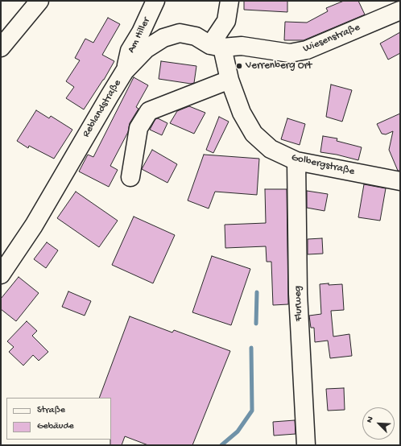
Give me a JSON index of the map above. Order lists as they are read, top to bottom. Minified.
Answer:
{"streets":{"street":["Am Hiller","Wiesenstraße","Reblandstraße","Golbergstraße","Flurweg"]},"crossings":[["Am Hiller","Reblandstraße"],["Wiesenstraße","Reblandstraße"],["Wiesenstraße","Golbergstraße"],["Reblandstraße","Golbergstraße"],["Golbergstraße","Flurweg"]],"places":["Verrenberg Ort"],"legend":["Straße","Gebäude"],"north":"top left"}
